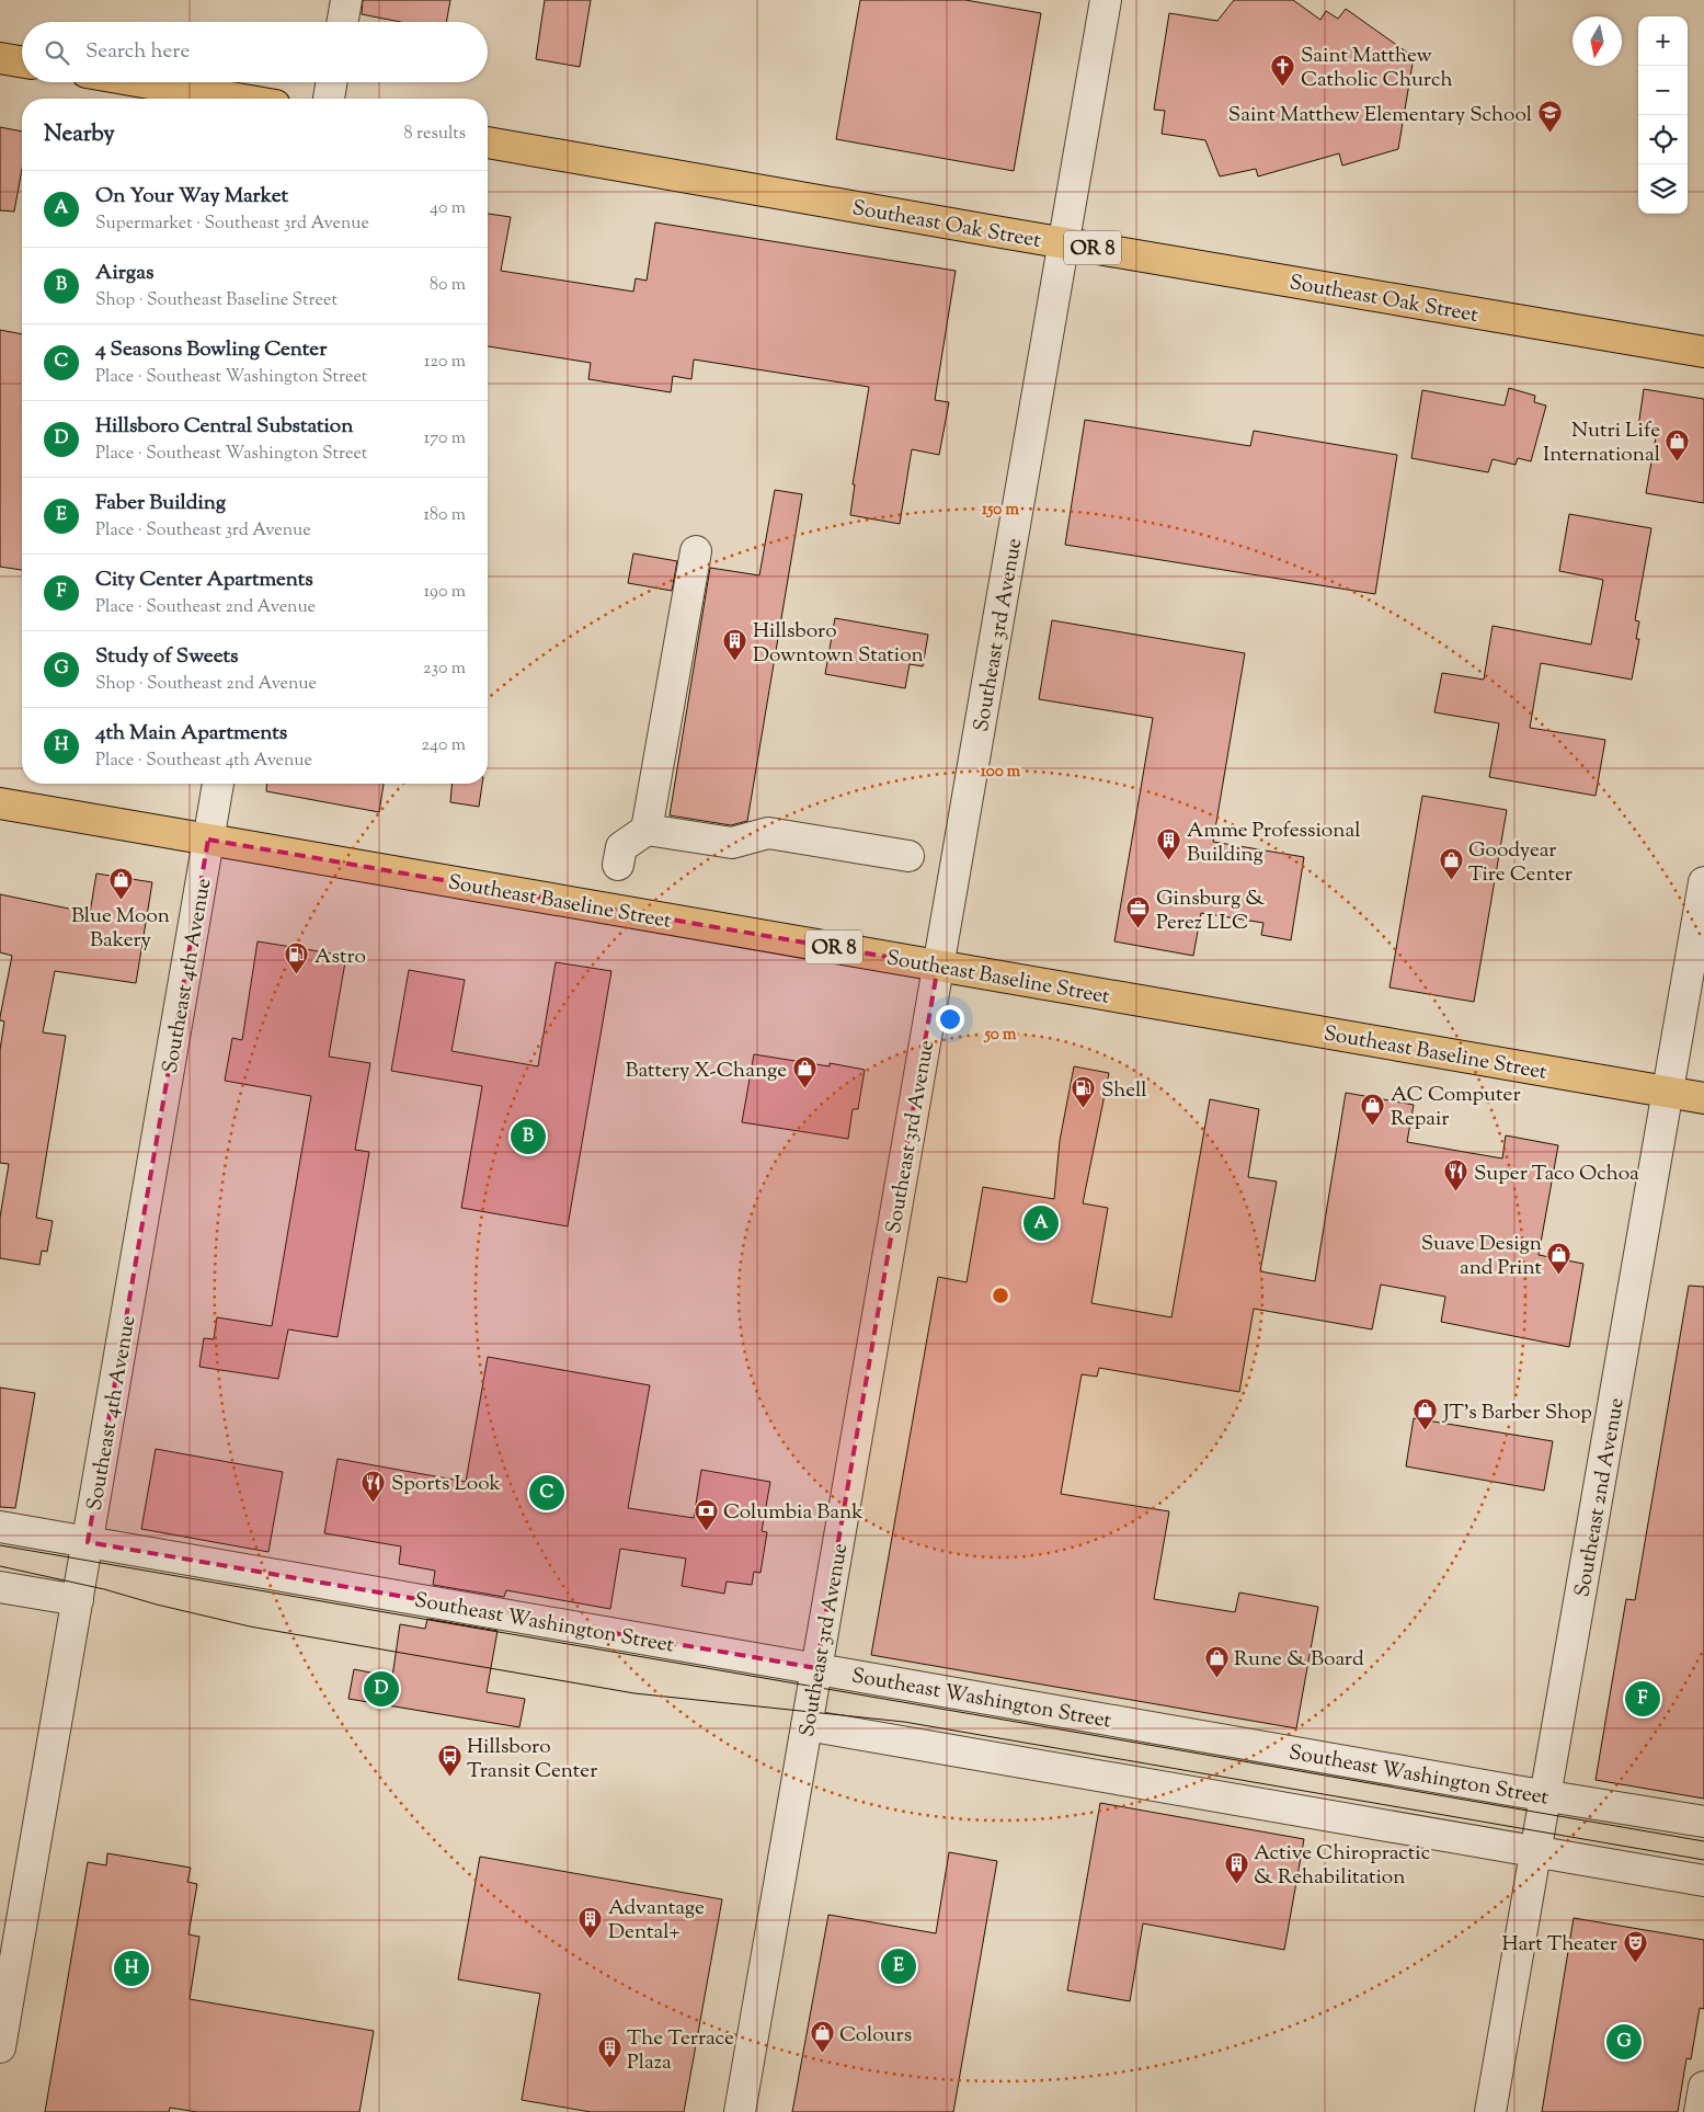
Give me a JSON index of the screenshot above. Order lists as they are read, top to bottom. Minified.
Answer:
{"streets":{"highway":["Southeast Oak Street","OR 8","Southeast Baseline Street"],"street":["Southeast 3rd Avenue","Southeast 4th Avenue","Southeast 2nd Avenue","Southeast Washington Street"]},"crossings":[["Southeast Oak Street","Southeast 3rd Avenue"],["Southeast 3rd Avenue","Southeast Baseline Street"],["Southeast 3rd Avenue","Southeast Washington Street"],["Southeast Baseline Street","Southeast 4th Avenue"],["Southeast Baseline Street","Southeast 2nd Avenue"],["Southeast 4th Avenue","Southeast Washington Street"],["Southeast 2nd Avenue","Southeast Washington Street"]],"places":{"church":["Saint Matthew Catholic Church"],"school or university":["Saint Matthew Elementary School"],"shop":["Nutri Life International","Goodyear Tire Center","Blue Moon Bakery","Battery X-Change","AC Computer Repair","Suave Design and Print","JT's Barber Shop","Rune & Board","Colours"],"building":["Hillsboro Downtown Station","Amme Professional Building","Active Chiropractic & Rehabilitation","Advantage Dental+","The Terrace Plaza"],"office":["Ginsburg & Perez LLC"],"fuel station":["Astro","Shell"],"restaurant":["Super Taco Ochoa","Sports Look"],"bank":["Columbia Bank"],"bus stop":["Hillsboro Transit Center"],"theatre":["Hart Theater"]},"north":"bottom","page":{"map_buttons":["+","−"],"search":"Search here","heading":["Nearby","8 results"],"list":[{"mark":"A","name":"On Your Way Market","note":"Supermarket · Southeast 3rd Avenue","value":"40 m"},{"mark":"B","name":"Airgas","note":"Shop · Southeast Baseline Street","value":"80 m"},{"mark":"C","name":"4 Seasons Bowling Center","note":"Place · Southeast Washington Street","value":"120 m"},{"mark":"D","name":"Hillsboro Central Substation","note":"Place · Southeast Washington Street","value":"170 m"},{"mark":"E","name":"Faber Building","note":"Place · Southeast 3rd Avenue","value":"180 m"},{"mark":"F","name":"City Center Apartments","note":"Place · Southeast 2nd Avenue","value":"190 m"},{"mark":"G","name":"Study of Sweets","note":"Shop · Southeast 2nd Avenue","value":"230 m"},{"mark":"H","name":"4th Main Apartments","note":"Place · Southeast 4th Avenue","value":"240 m"}],"pins":["B","A","C","D","F","E","H","G"]},"rings":["150 m","100 m","50 m"]}
